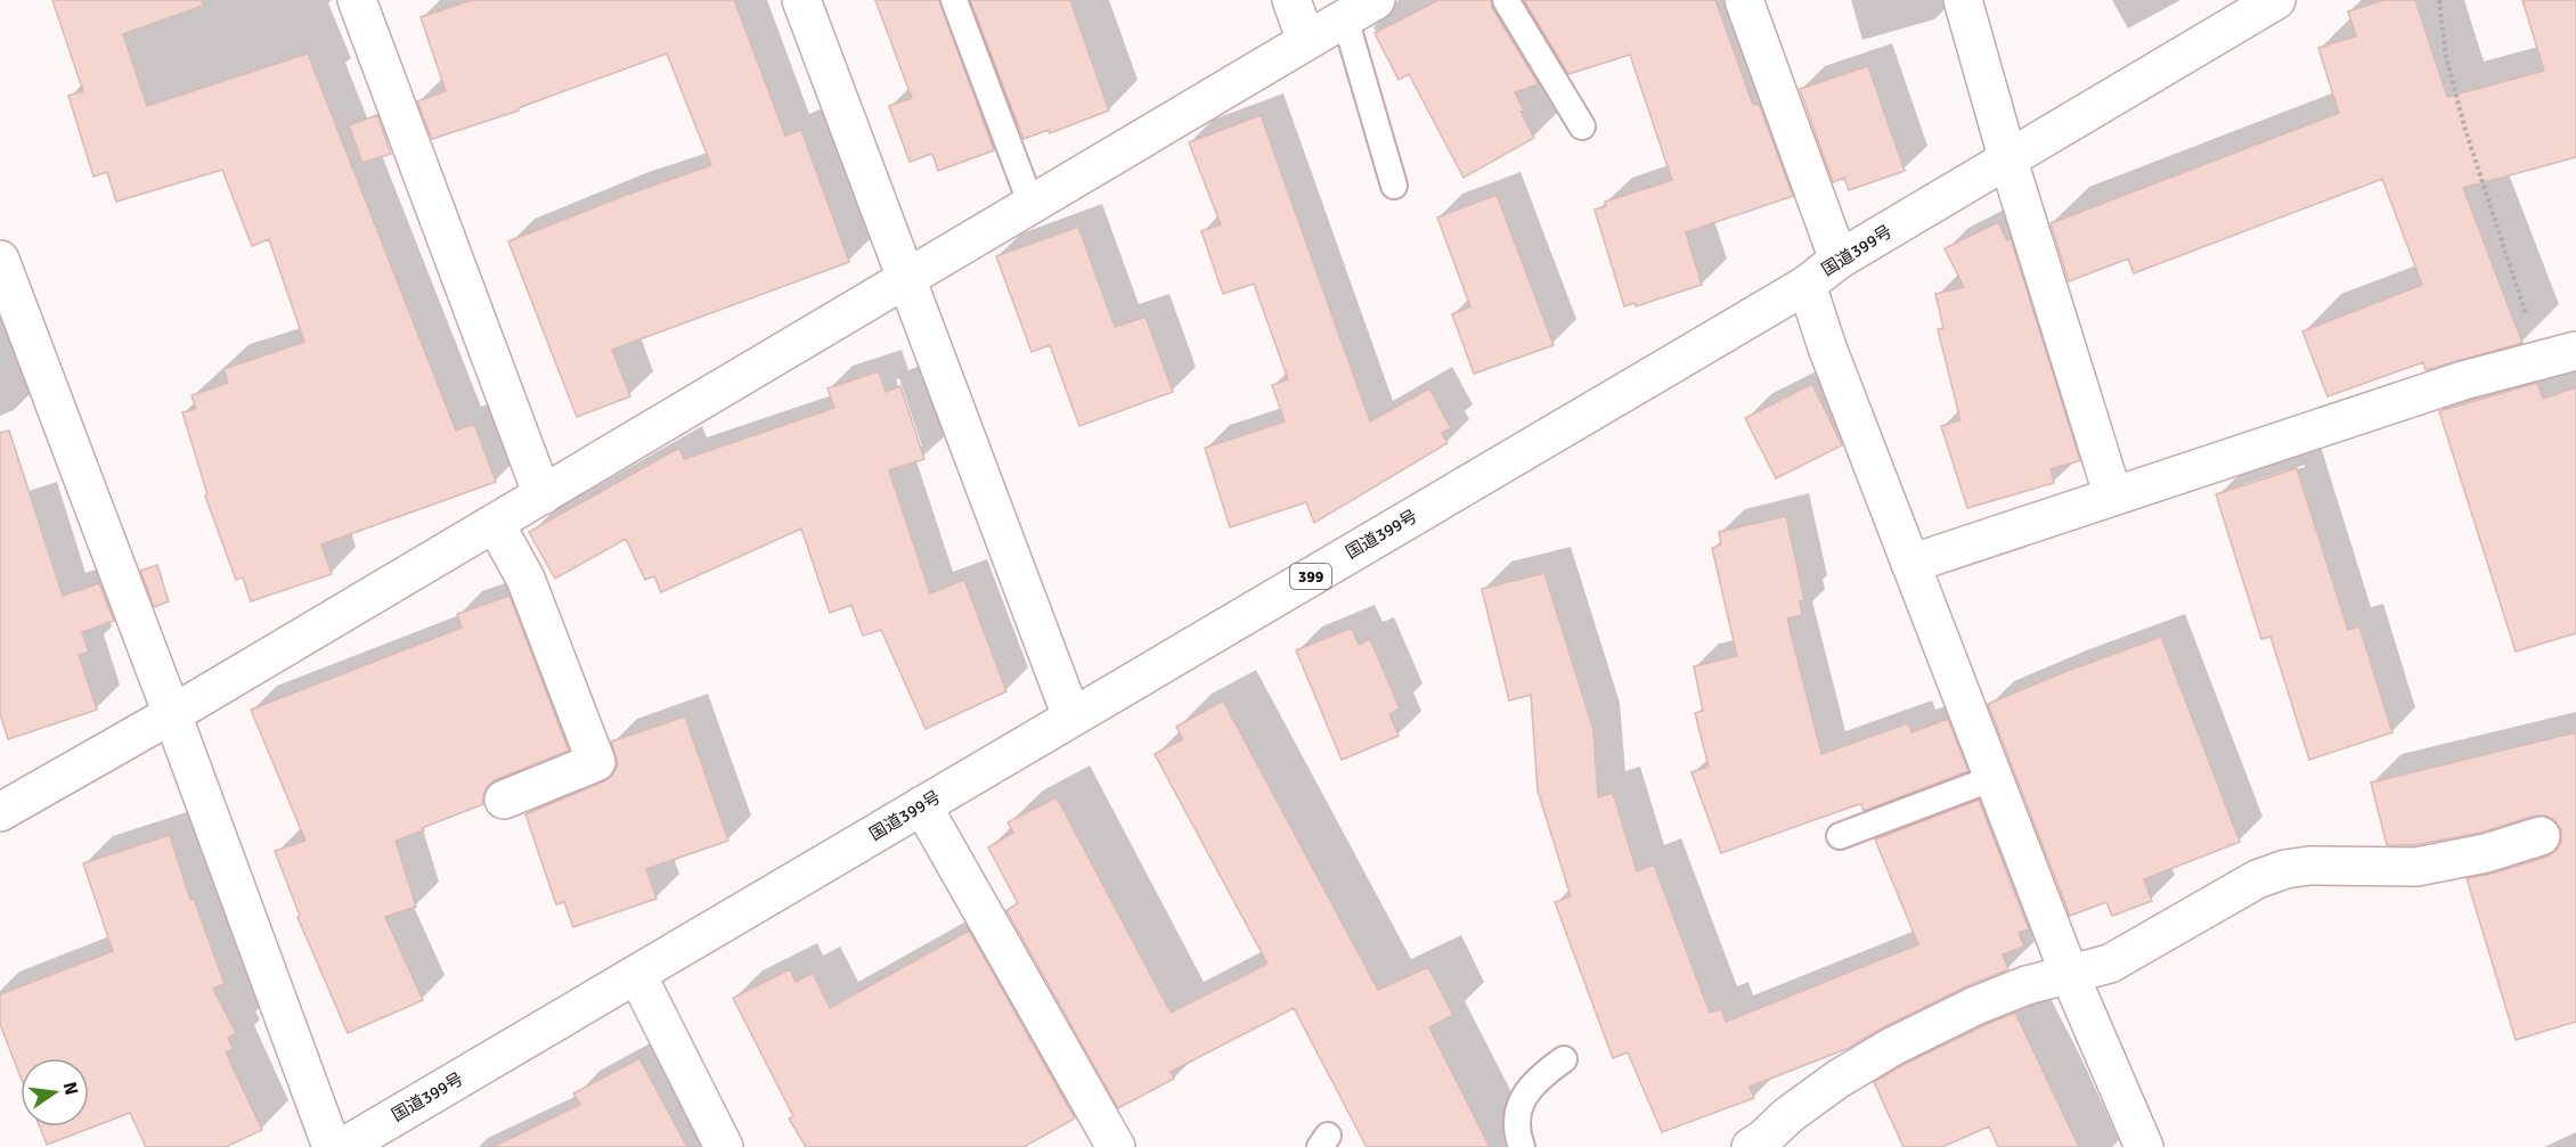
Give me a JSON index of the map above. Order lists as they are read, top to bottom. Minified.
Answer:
{"streets":{"main road":["国道399号","399"]},"north":"right"}
